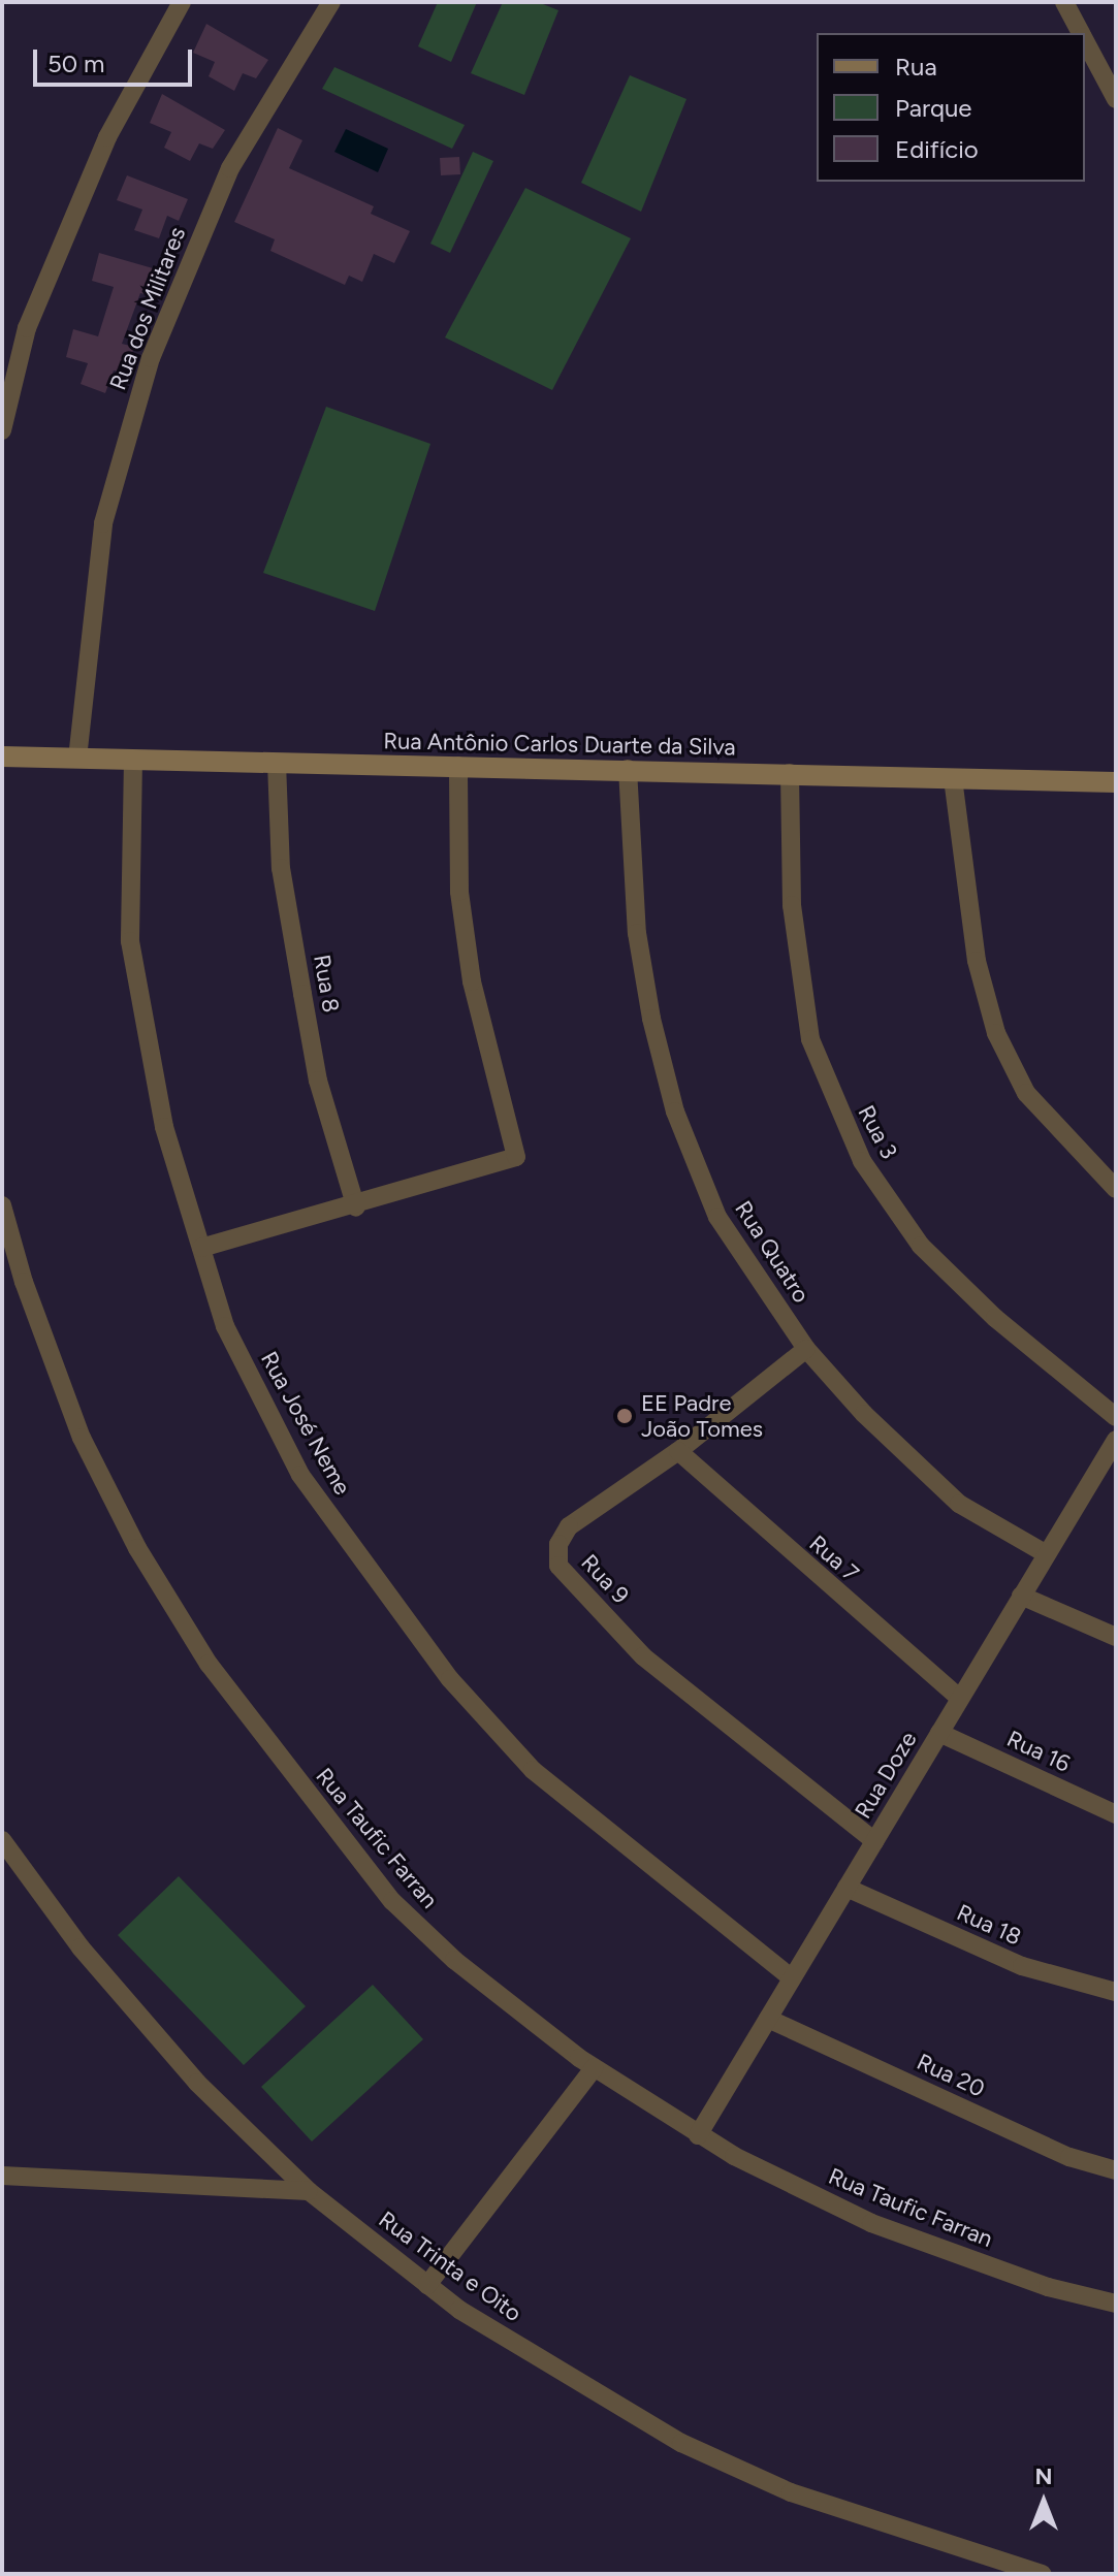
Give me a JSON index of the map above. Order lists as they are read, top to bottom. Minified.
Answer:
{"streets":{"street":["Rua dos Militares","Rua Antônio Carlos Duarte da Silva","Rua 8","Rua 3","Rua Quatro","Rua José Neme","Rua 7","Rua 9","Rua 16","Rua Doze","Rua Taufic Farran","Rua 18","Rua 20","Rua Trinta e Oito"]},"crossings":[["Rua dos Militares","Rua Antônio Carlos Duarte da Silva"],["Rua Antônio Carlos Duarte da Silva","Rua 8"],["Rua Antônio Carlos Duarte da Silva","Rua 3"],["Rua Antônio Carlos Duarte da Silva","Rua Quatro"],["Rua Antônio Carlos Duarte da Silva","Rua José Neme"],["Rua Quatro","Rua 9"],["Rua Quatro","Rua Doze"],["Rua José Neme","Rua Doze"],["Rua 7","Rua 9"],["Rua 7","Rua Doze"],["Rua 9","Rua Doze"],["Rua 16","Rua Doze"],["Rua Doze","Rua Taufic Farran"],["Rua Doze","Rua 18"],["Rua Doze","Rua 20"]],"places":["EE Padre João Tomes"],"legend":["Rua","Parque","Edifício"],"scale_bar":"50 m","north":"top"}
